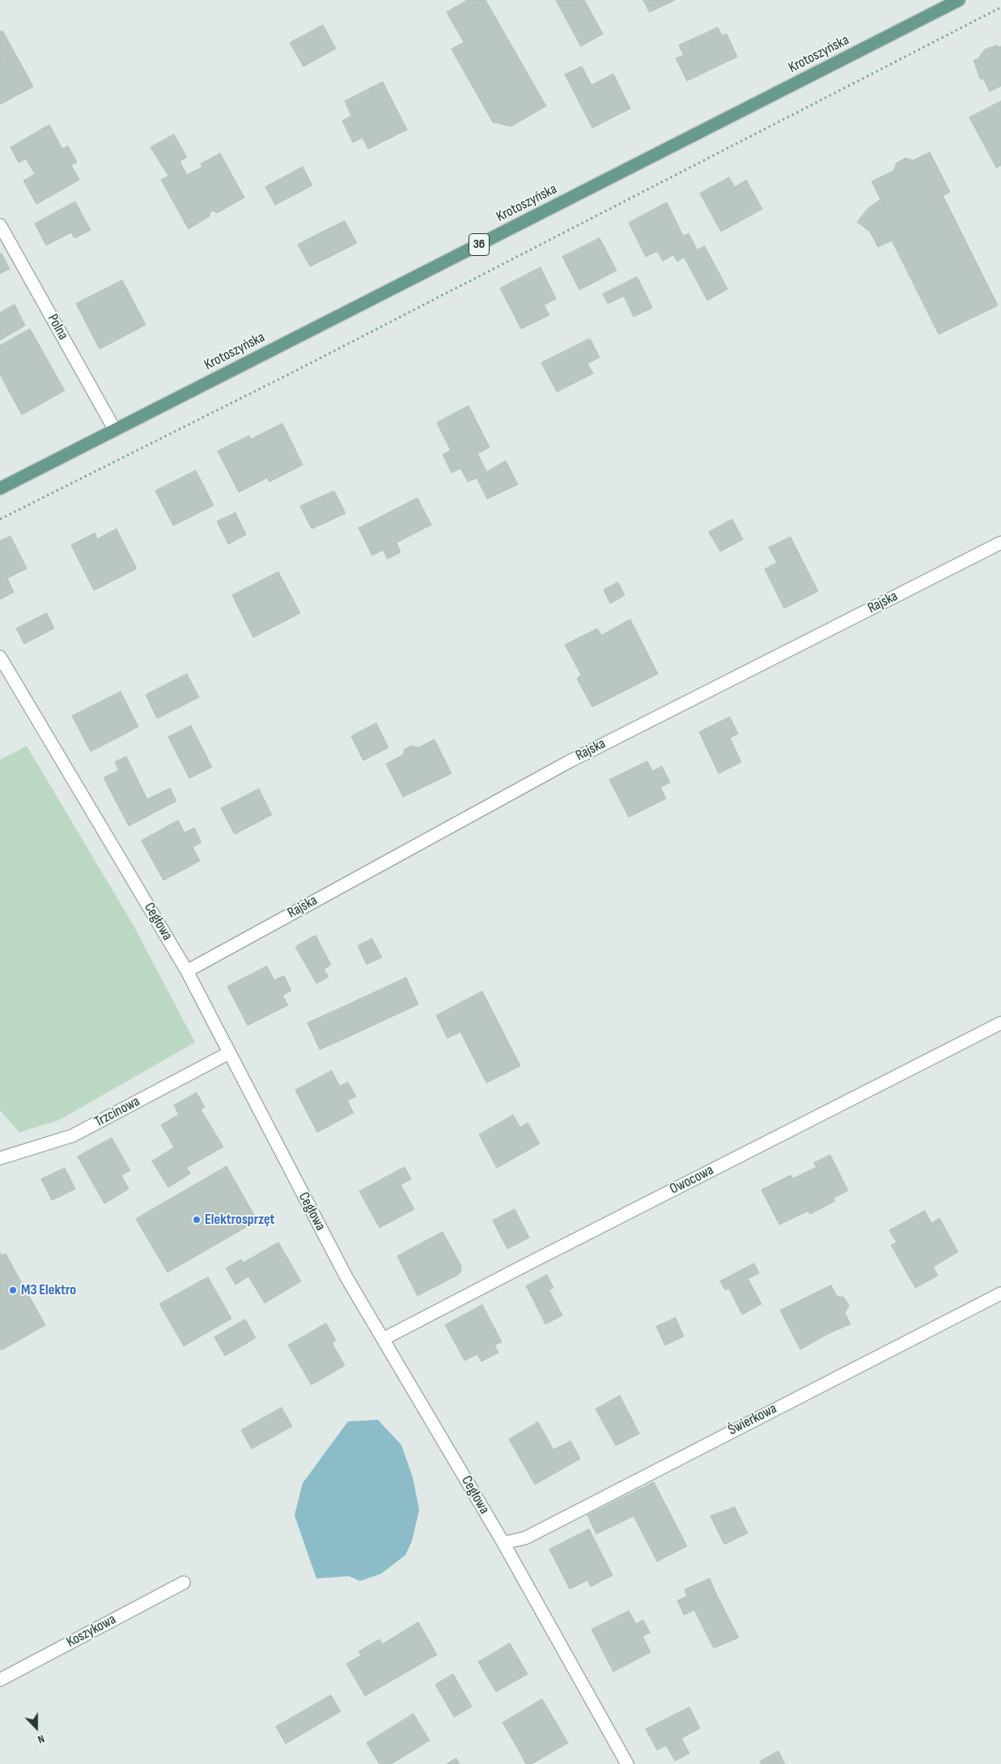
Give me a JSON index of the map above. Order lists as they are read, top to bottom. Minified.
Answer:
{"streets":{"main road":["Krotoszyńska","36"],"street":["Polna","Rajska","Cegłowa","Trzcinowa","Owocowa","Świerkowa","Koszykowa"]},"crossings":[["Krotoszyńska","Polna"],["Rajska","Cegłowa"],["Cegłowa","Trzcinowa"],["Cegłowa","Owocowa"],["Cegłowa","Świerkowa"]],"places":["Elektrosprzęt","M3 Elektro"],"north":"bottom"}
